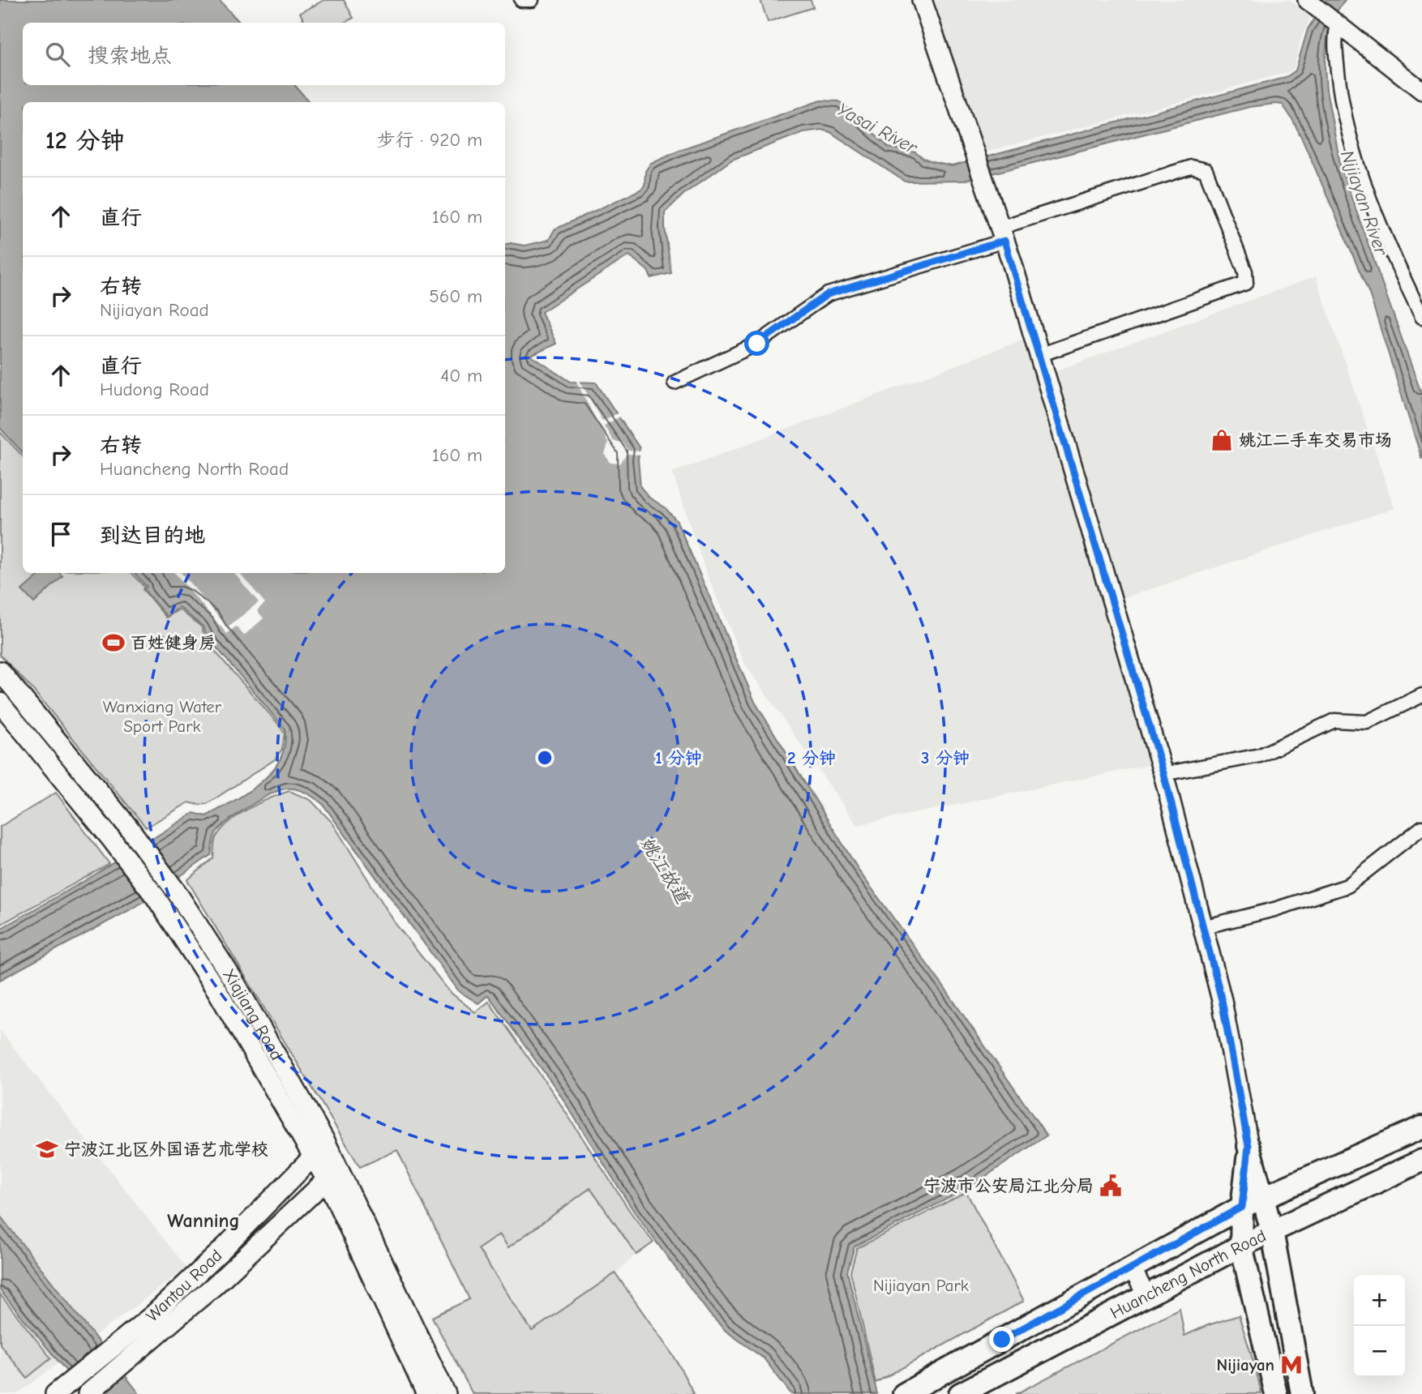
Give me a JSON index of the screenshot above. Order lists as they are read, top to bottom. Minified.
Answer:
{"streets":{"main road":["Xiajiang Road","Huancheng North Road","Wantou Road"]},"crossings":[["Xiajiang Road","Wantou Road"]],"districts":["Wanning"],"water":["Yasai River","Nijiayan River","姚江故道"],"parks":["Wanxiang Water Sport Park","Nijiayan Park"],"places":{"shop":["姚江二手车交易市场"],"sports":["百姓健身房"],"school or university":["宁波江北区外国语艺术学校"],"public building":["宁波市公安局江北分局"],"metro station":["Nijiayan"]},"page":{"search":"搜索地点","heading":["12 分钟","步行 · 920 m"],"list":[["直行","160 m"],["右转","Nijiayan Road","560 m"],["直行","Hudong Road","40 m"],["右转","Huancheng North Road","160 m"],"到达目的地"],"map_buttons":["+","−"]},"rings":["1 分钟","2 分钟","3 分钟"]}
